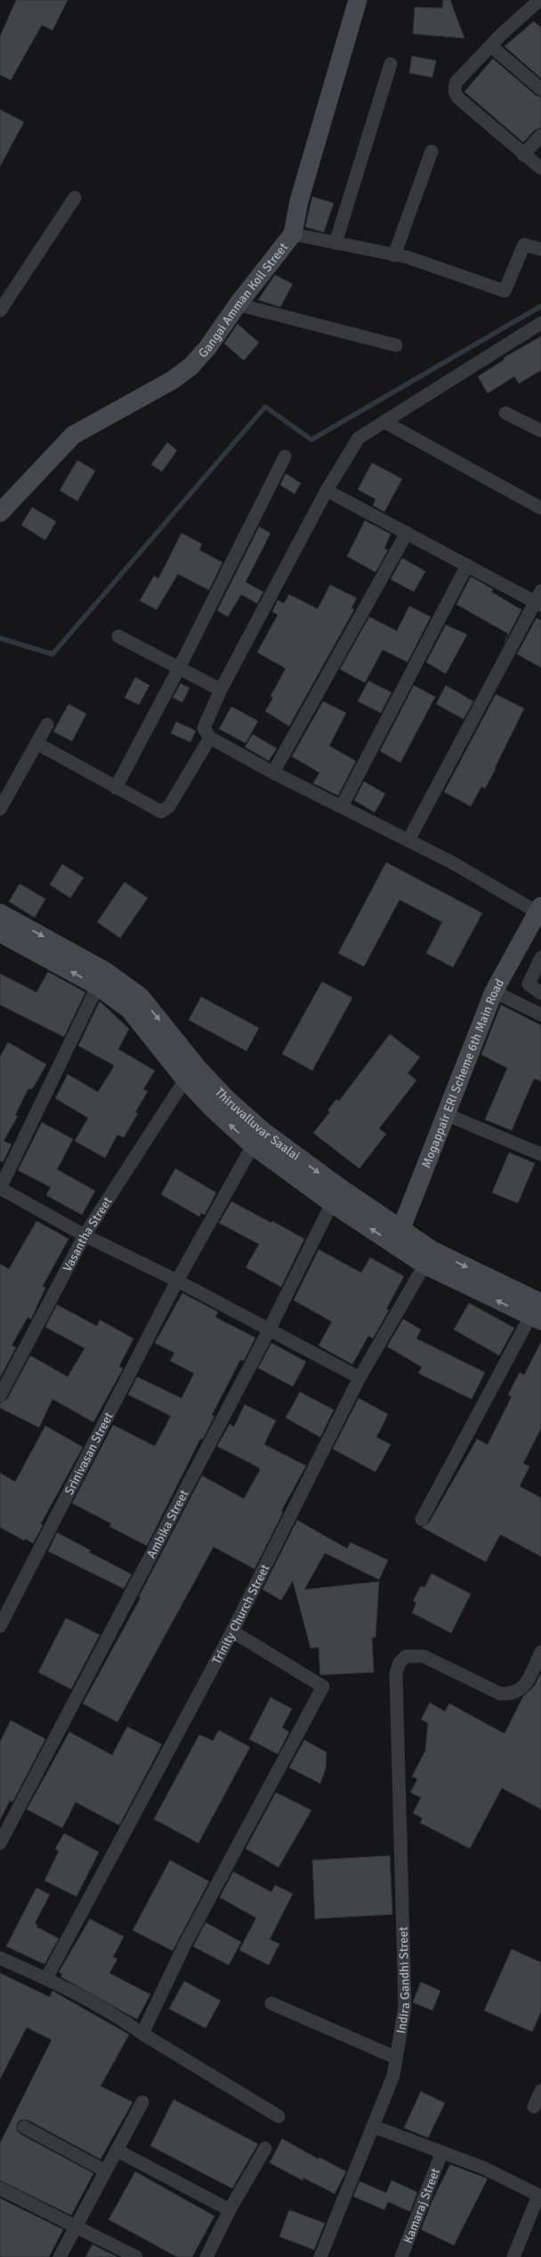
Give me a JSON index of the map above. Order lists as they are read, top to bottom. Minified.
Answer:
{"streets":{"main road":["Gangai Amman Koil Street","Mogappair ERI Scheme 6th Main Road","Thiruvalluvar Saalai"],"street":["Vasantha Street","Srinivasan Street","Ambika Street","Trinity Church Street","Indira Gandhi Street","Kamaraj Street"]},"crossings":[["Mogappair ERI Scheme 6th Main Road","Thiruvalluvar Saalai"],["Thiruvalluvar Saalai","Vasantha Street"],["Thiruvalluvar Saalai","Srinivasan Street"],["Thiruvalluvar Saalai","Ambika Street"],["Thiruvalluvar Saalai","Trinity Church Street"]]}
